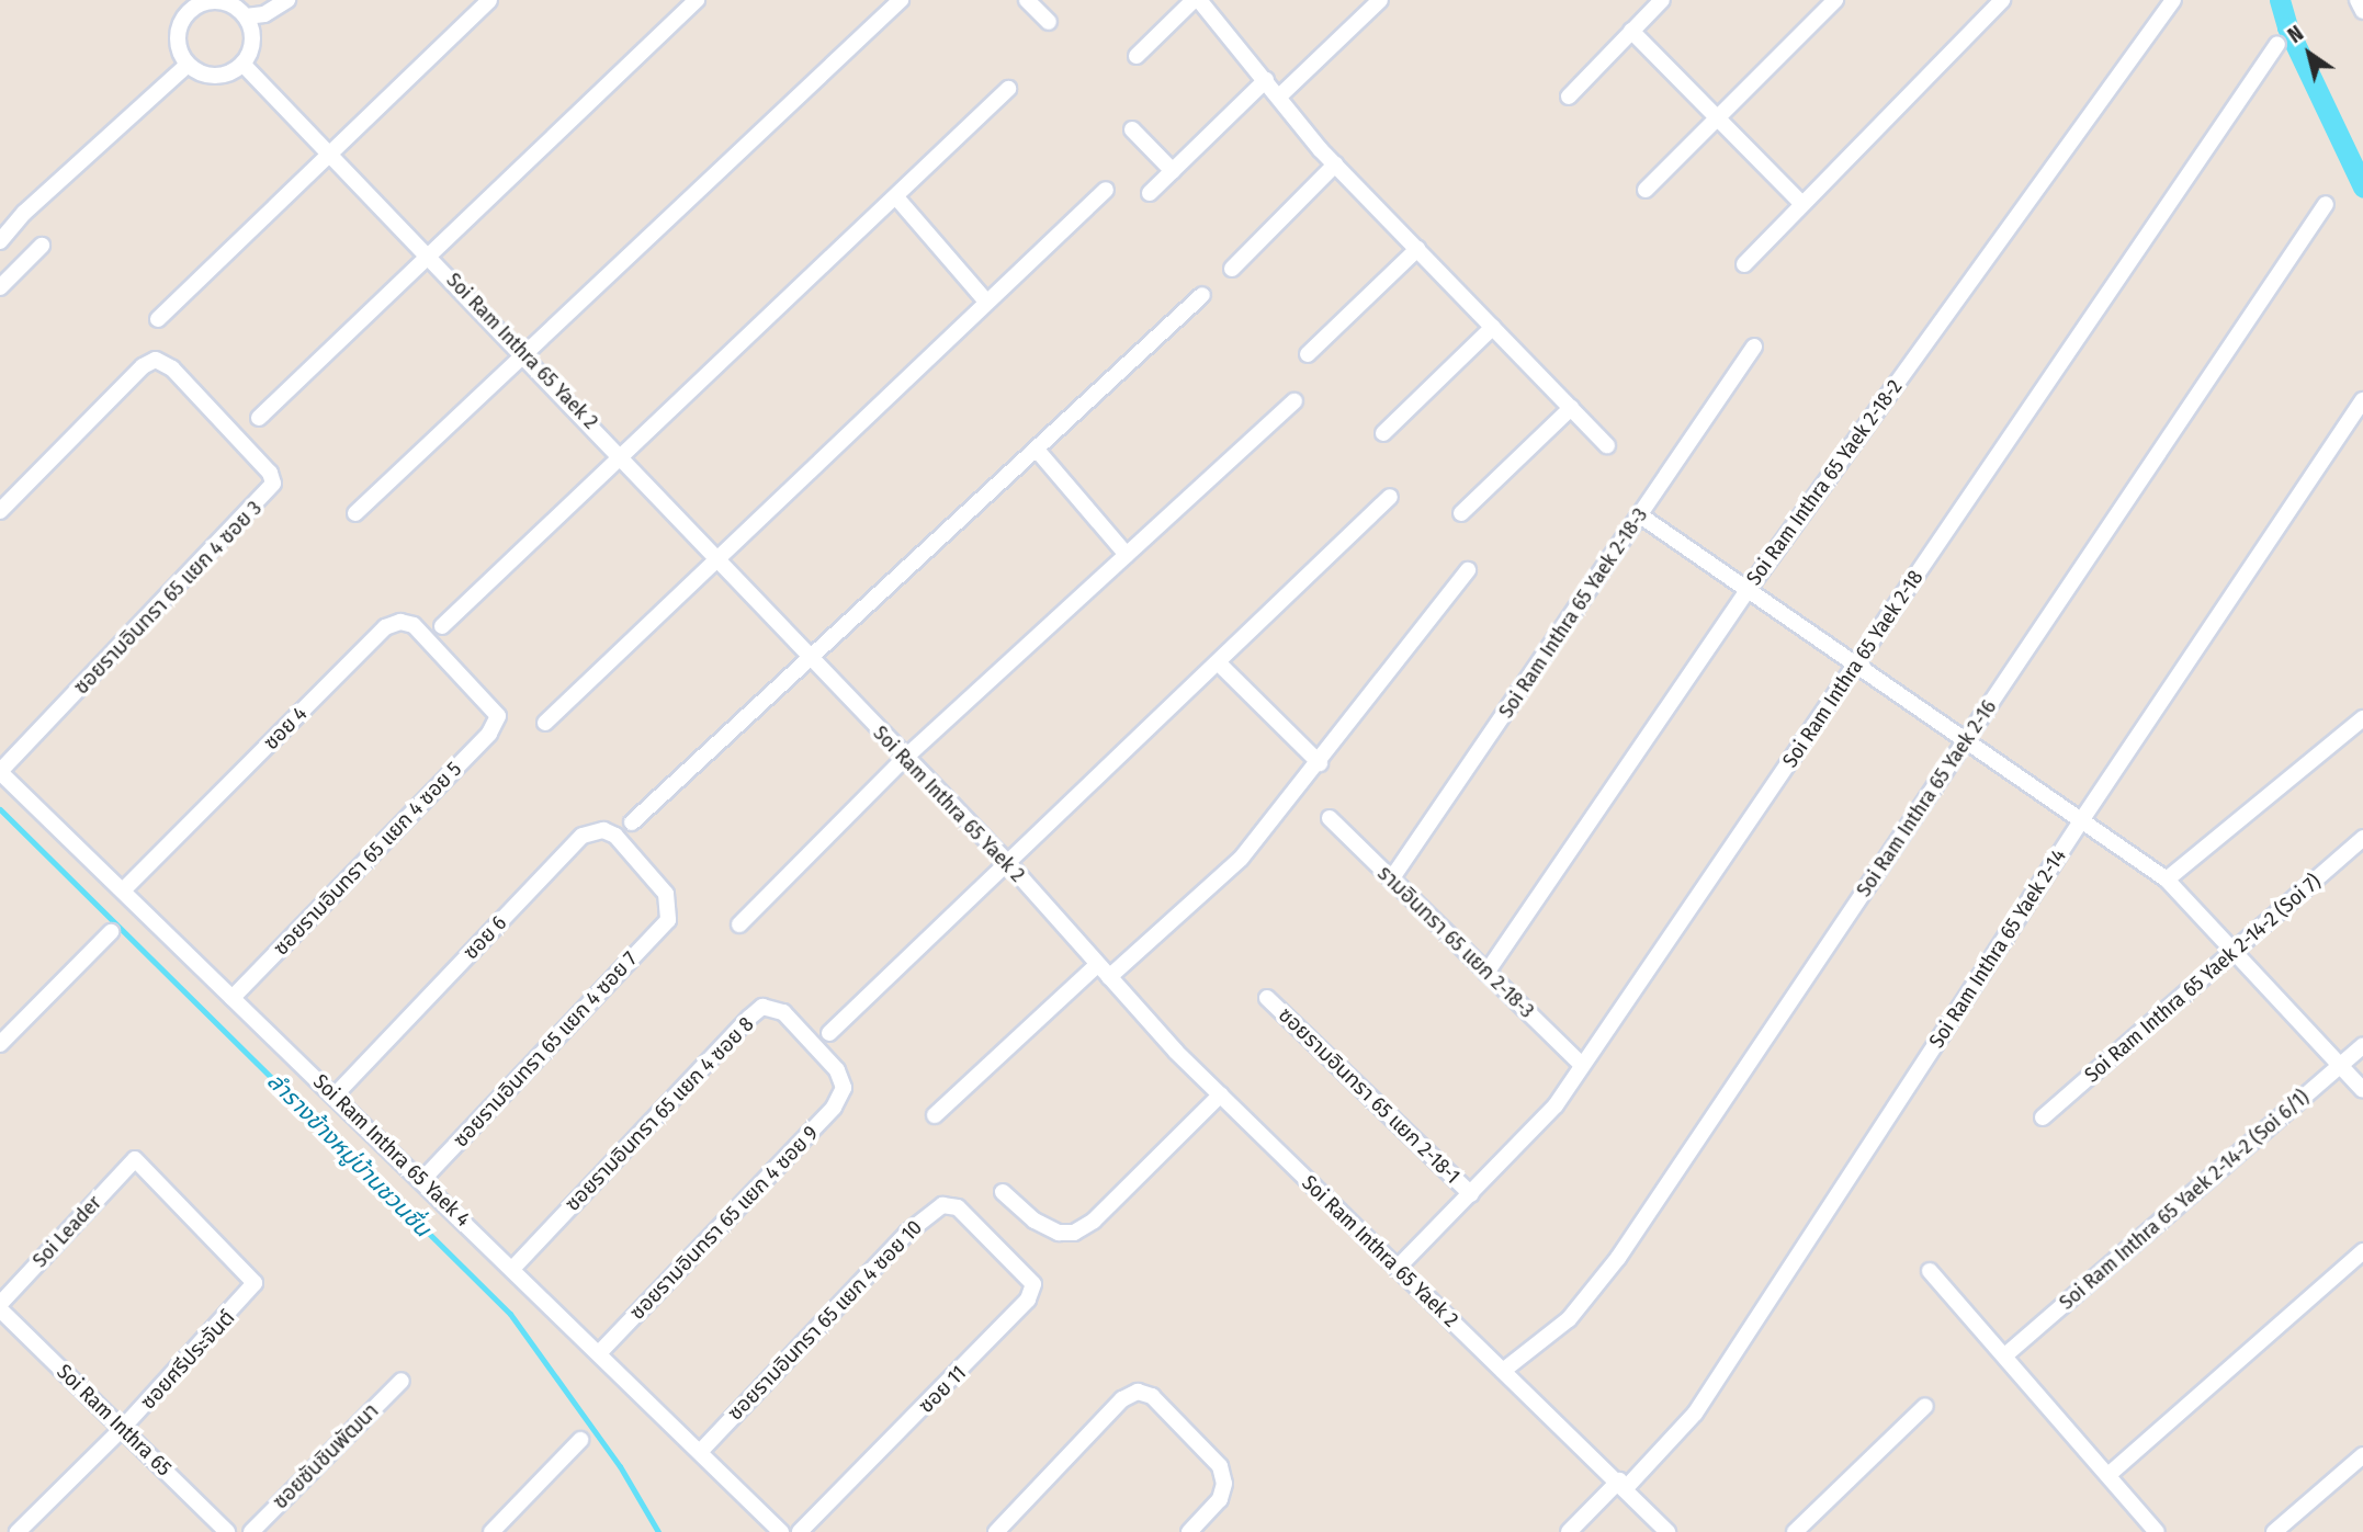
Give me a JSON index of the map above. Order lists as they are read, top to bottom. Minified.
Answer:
{"streets":{"street":["Soi Ram Inthra 65 Yaek 2","Soi Ram Inthra 65 Yaek 2-18-2","ซอยรามอินทรา 65 แยก 4 ซอย 3","Soi Ram Inthra 65 Yaek 2-18-3","Soi Ram Inthra 65 Yaek 2-18","ซอย 4","Soi Ram Inthra 65 Yaek 2-16","ซอยรามอินทรา 65 แยก 4 ซอย 5","ซอย 6","รามอินทรา 65 แยก 2-18-3","Soi Ram Inthra 65 Yaek 2-14","Soi Ram Inthra 65 Yaek 2-14-2 (Soi 7)","ซอยรามอินทรา 65 แยก 4 ซอย 7","ซอยรามอินทรา 65 แยก 2-18-1","ซอยรามอินทรา 65 แยก 4 ซอย 8","Soi Ram Inthra 65 Yaek 4","Soi Ram Inthra 65 Yaek 2-14-2 (Soi 6/1)","ซอยรามอินทรา 65 แยก 4 ซอย 9","Soi Leader","ซอยรามอินทรา 65 แยก 4 ซอย 10","ซอยศรีประจันต์","ซอย 11","Soi Ram Inthra 65","ซอยซันชินพัฒนา"]},"crossings":[["Soi Ram Inthra 65 Yaek 2","Soi Ram Inthra 65 Yaek 2-18"],["Soi Ram Inthra 65 Yaek 2","Soi Ram Inthra 65 Yaek 2-16"],["Soi Ram Inthra 65 Yaek 2","Soi Ram Inthra 65 Yaek 2-14"],["Soi Ram Inthra 65 Yaek 2-18-2","รามอินทรา 65 แยก 2-18-3"],["ซอยรามอินทรา 65 แยก 4 ซอย 3","Soi Ram Inthra 65 Yaek 4"],["Soi Ram Inthra 65 Yaek 2-18-3","รามอินทรา 65 แยก 2-18-3"],["Soi Ram Inthra 65 Yaek 2-18","รามอินทรา 65 แยก 2-18-3"],["Soi Ram Inthra 65 Yaek 2-18","ซอยรามอินทรา 65 แยก 2-18-1"],["ซอย 4","ซอยรามอินทรา 65 แยก 4 ซอย 5"],["ซอย 4","Soi Ram Inthra 65 Yaek 4"],["ซอยรามอินทรา 65 แยก 4 ซอย 5","Soi Ram Inthra 65 Yaek 4"],["ซอย 6","ซอยรามอินทรา 65 แยก 4 ซอย 7"],["ซอย 6","Soi Ram Inthra 65 Yaek 4"],["ซอยรามอินทรา 65 แยก 4 ซอย 7","Soi Ram Inthra 65 Yaek 4"],["ซอยรามอินทรา 65 แยก 4 ซอย 8","Soi Ram Inthra 65 Yaek 4"],["ซอยรามอินทรา 65 แยก 4 ซอย 8","ซอยรามอินทรา 65 แยก 4 ซอย 9"],["Soi Ram Inthra 65 Yaek 4","ซอยรามอินทรา 65 แยก 4 ซอย 9"],["Soi Ram Inthra 65 Yaek 4","ซอยรามอินทรา 65 แยก 4 ซอย 10"],["Soi Leader","ซอยศรีประจันต์"],["Soi Leader","Soi Ram Inthra 65"],["ซอยรามอินทรา 65 แยก 4 ซอย 10","ซอย 11"],["ซอยศรีประจันต์","Soi Ram Inthra 65"]],"water":["ลำรางข้างหมู่บ้านชวนชื่น"],"north":"top left"}
